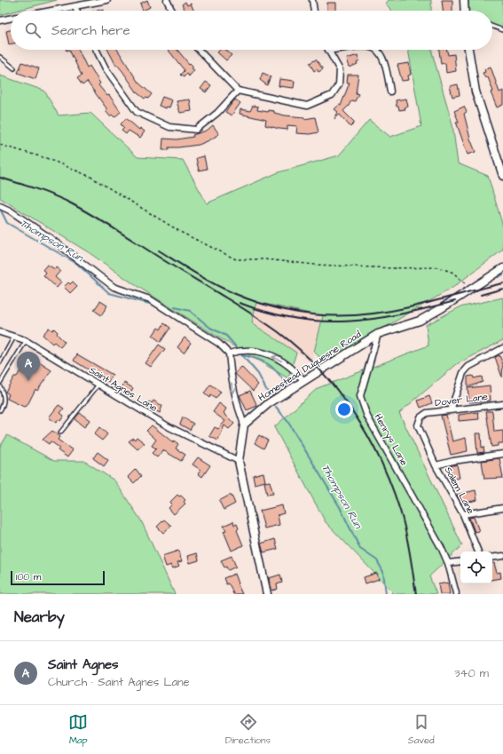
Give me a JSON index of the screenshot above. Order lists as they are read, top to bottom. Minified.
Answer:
{"streets":{"street":["Homestead Duquesne Road","Saint Agnes Lane","Dover Lane","Henrys Lane","Salem Lane"]},"crossings":[["Homestead Duquesne Road","Henrys Lane"],["Dover Lane","Salem Lane"]],"water":["Thompson Run"],"scale_bar":"100 m","page":{"search":"Search here","pins":"A","scale":"100 m","heading":"Nearby","list":[{"mark":"A","name":"Saint Agnes","note":"Church · Saint Agnes Lane","value":"340 m"}],"nav":["Map","Directions","Saved"]}}
